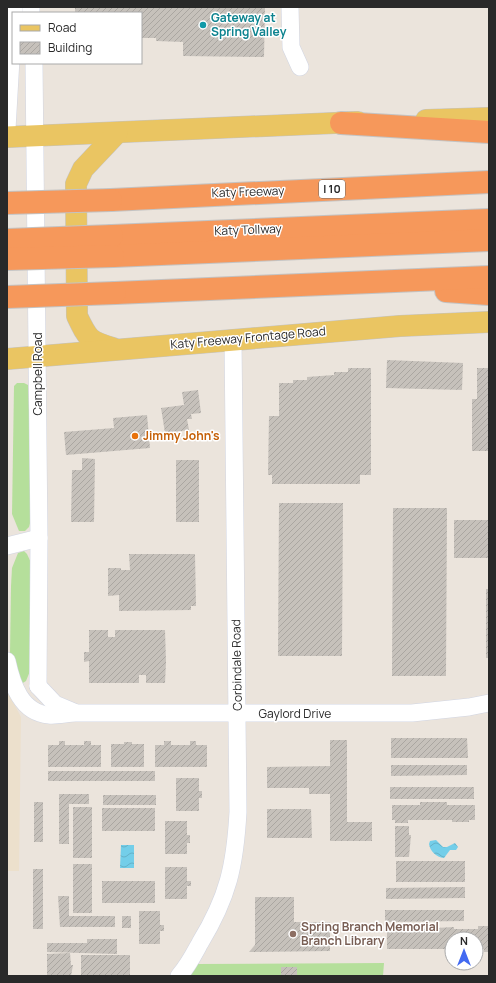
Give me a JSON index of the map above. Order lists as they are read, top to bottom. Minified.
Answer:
{"streets":{"highway":["I 10","Katy Freeway","Katy Tollway"],"main road":["Katy Freeway Frontage Road"],"street":["Campbell Road","Corbindale Road","Gaylord Drive"]},"crossings":[["Katy Freeway Frontage Road","Campbell Road"],["Katy Freeway Frontage Road","Corbindale Road"],["Campbell Road","Gaylord Drive"],["Corbindale Road","Gaylord Drive"]],"places":["Gateway at Spring Valley","Jimmy John's","Spring Branch Memorial Branch Library"],"legend":["Road","Building"],"north":"top"}
